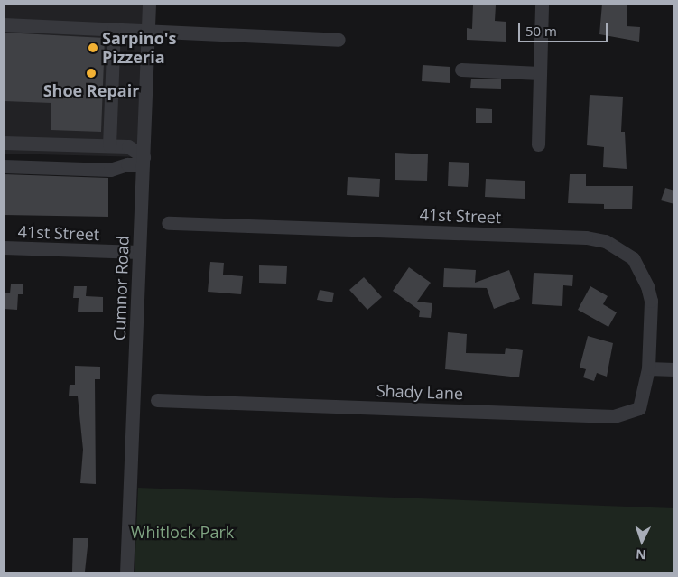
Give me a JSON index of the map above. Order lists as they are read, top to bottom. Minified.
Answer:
{"streets":{"street":["41st Street","Cumnor Road","Shady Lane"]},"crossings":[["41st Street","Cumnor Road"],["41st Street","Shady Lane"]],"parks":["Whitlock Park"],"places":["Sarpino's Pizzeria","Shoe Repair"],"scale_bar":"50 m","north":"bottom"}
